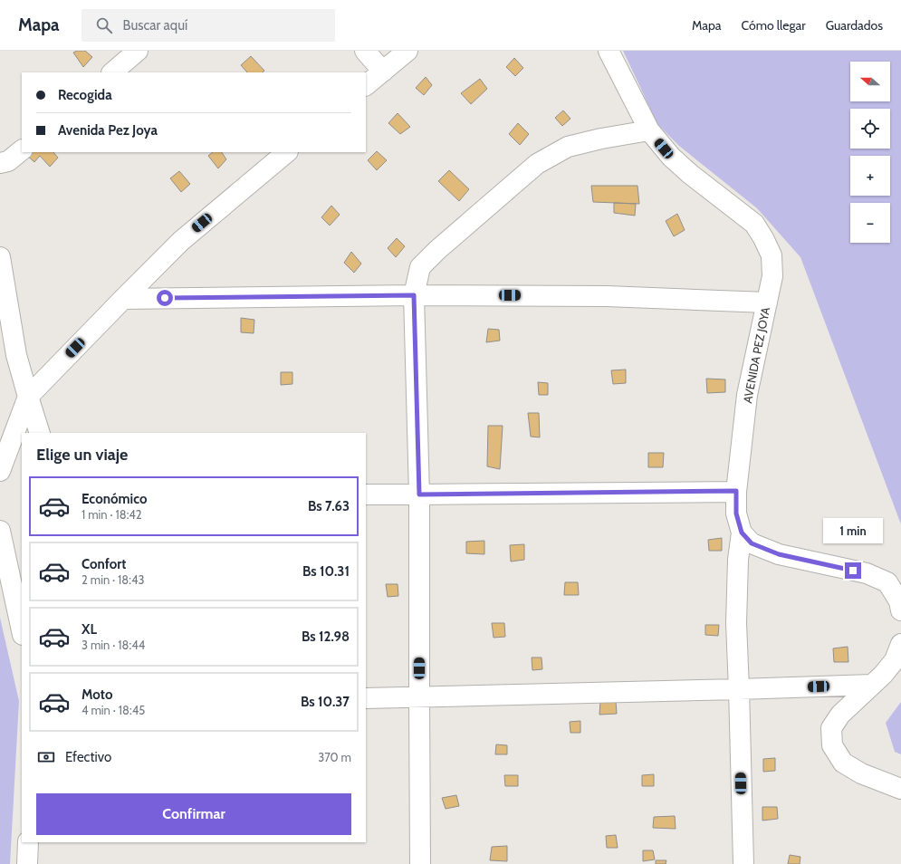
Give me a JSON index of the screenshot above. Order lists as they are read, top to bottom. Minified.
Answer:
{"streets":{"street":["AVENIDA PEZ JOYA"]},"north":"left","page":{"header":"Mapa","search":"Buscar aquí","nav":["Mapa","Cómo llegar","Guardados"],"map_buttons":["+","−"],"banner":["Recogida","Avenida Pez Joya"],"heading":"Elige un viaje","list":[{"name":"Económico","note":"1 min · 18:42","value":"Bs 7.63"},{"name":"Confort","note":"2 min · 18:43","value":"Bs 10.31"},{"name":"XL","note":"3 min · 18:44","value":"Bs 12.98"},{"name":"Moto","note":"4 min · 18:45","value":"Bs 10.37"}],"bubble":"1 min","pay":["Efectivo","370 m"],"buttons":"Confirmar"}}
